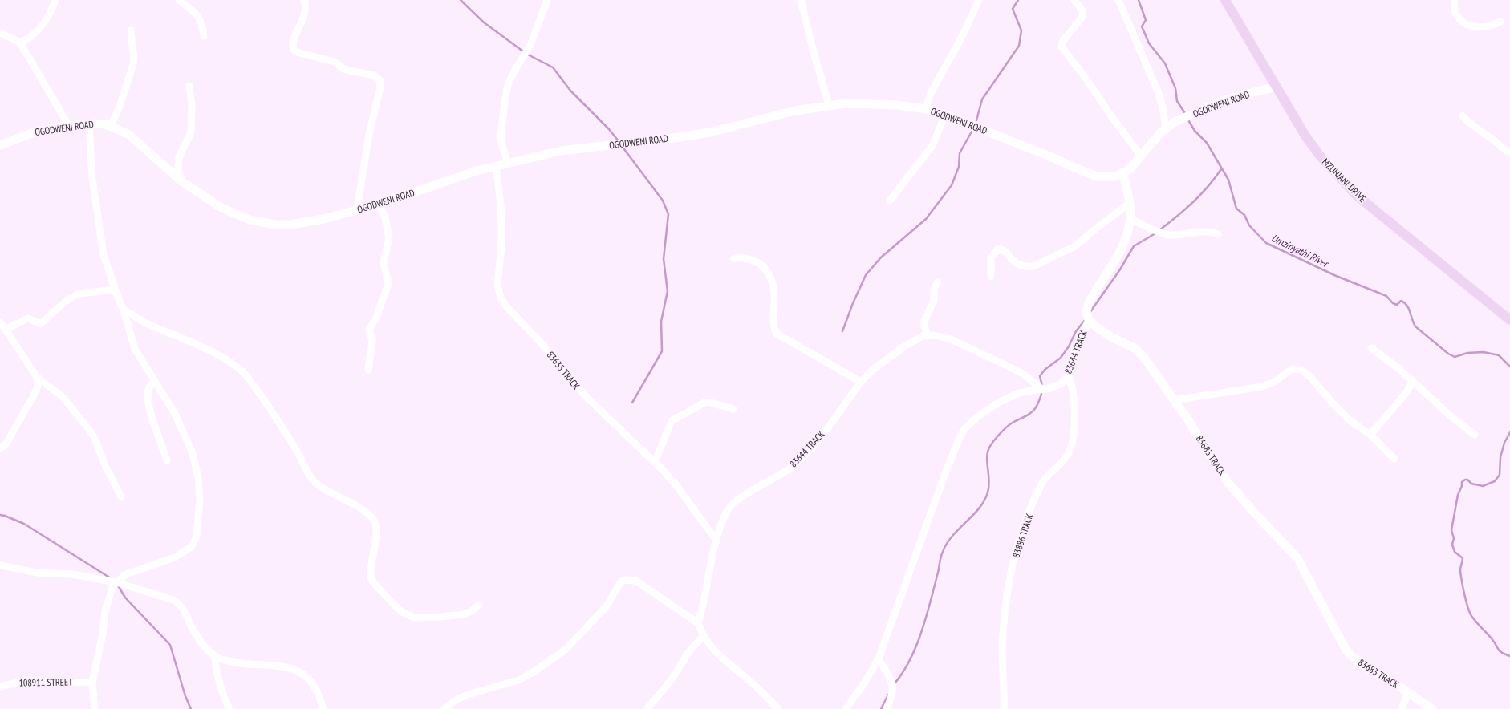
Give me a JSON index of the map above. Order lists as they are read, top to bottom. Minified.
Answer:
{"streets":{"main road":["MZUNJANI DRIVE"],"street":["OGODWENI ROAD","83644 TRACK","83635 TRACK","83683 TRACK","83886 TRACK","108911 STREET"]},"crossings":[["OGODWENI ROAD","MZUNJANI DRIVE"],["OGODWENI ROAD","83635 TRACK"],["83644 TRACK","83635 TRACK"],["83644 TRACK","83683 TRACK"],["83644 TRACK","83886 TRACK"]],"water":["Umzinyathi River"]}
